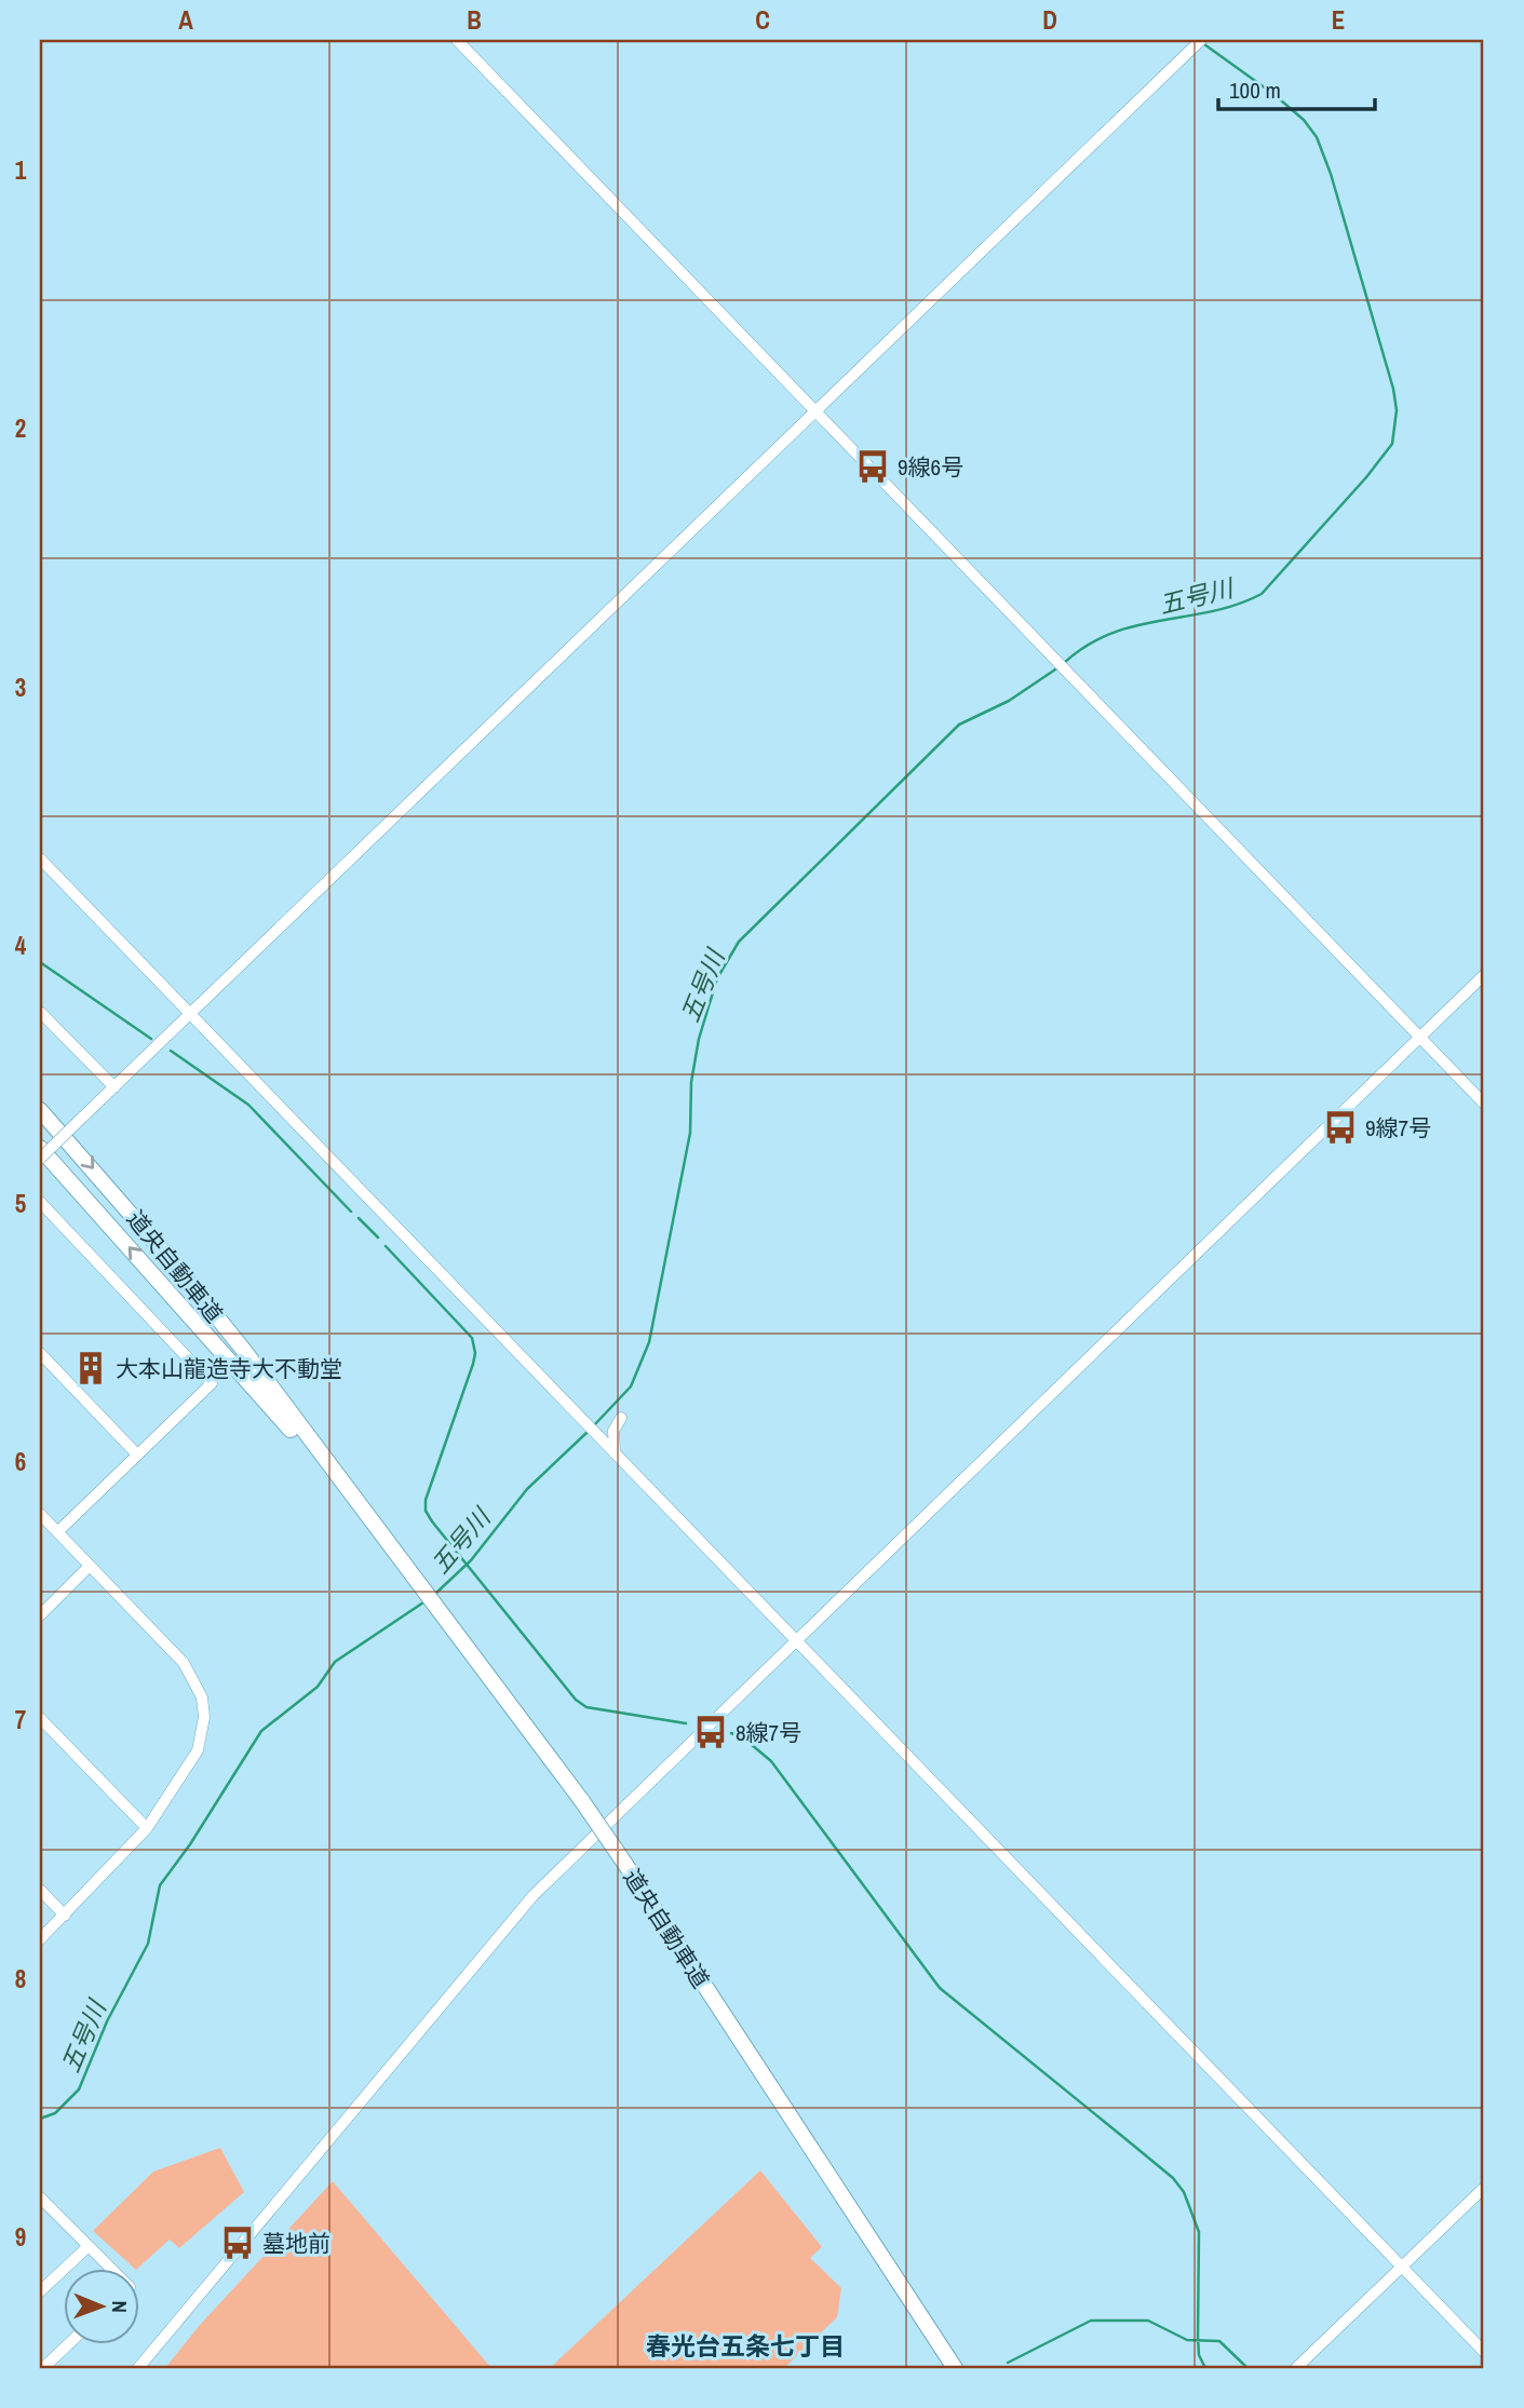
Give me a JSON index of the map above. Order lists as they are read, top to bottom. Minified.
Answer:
{"streets":{"highway":["道央自動車道"]},"districts":["春光台五条七丁目"],"water":["五号川"],"places":{"bus stop":["9線6号","9線7号","8線7号","墓地前"],"building":["大本山龍造寺大不動堂"]},"scale_bar":"100 m","north":"right","grid":{"columns":["A","B","C","D","E"],"rows":["1","2","3","4","5","6","7","8","9"]}}
